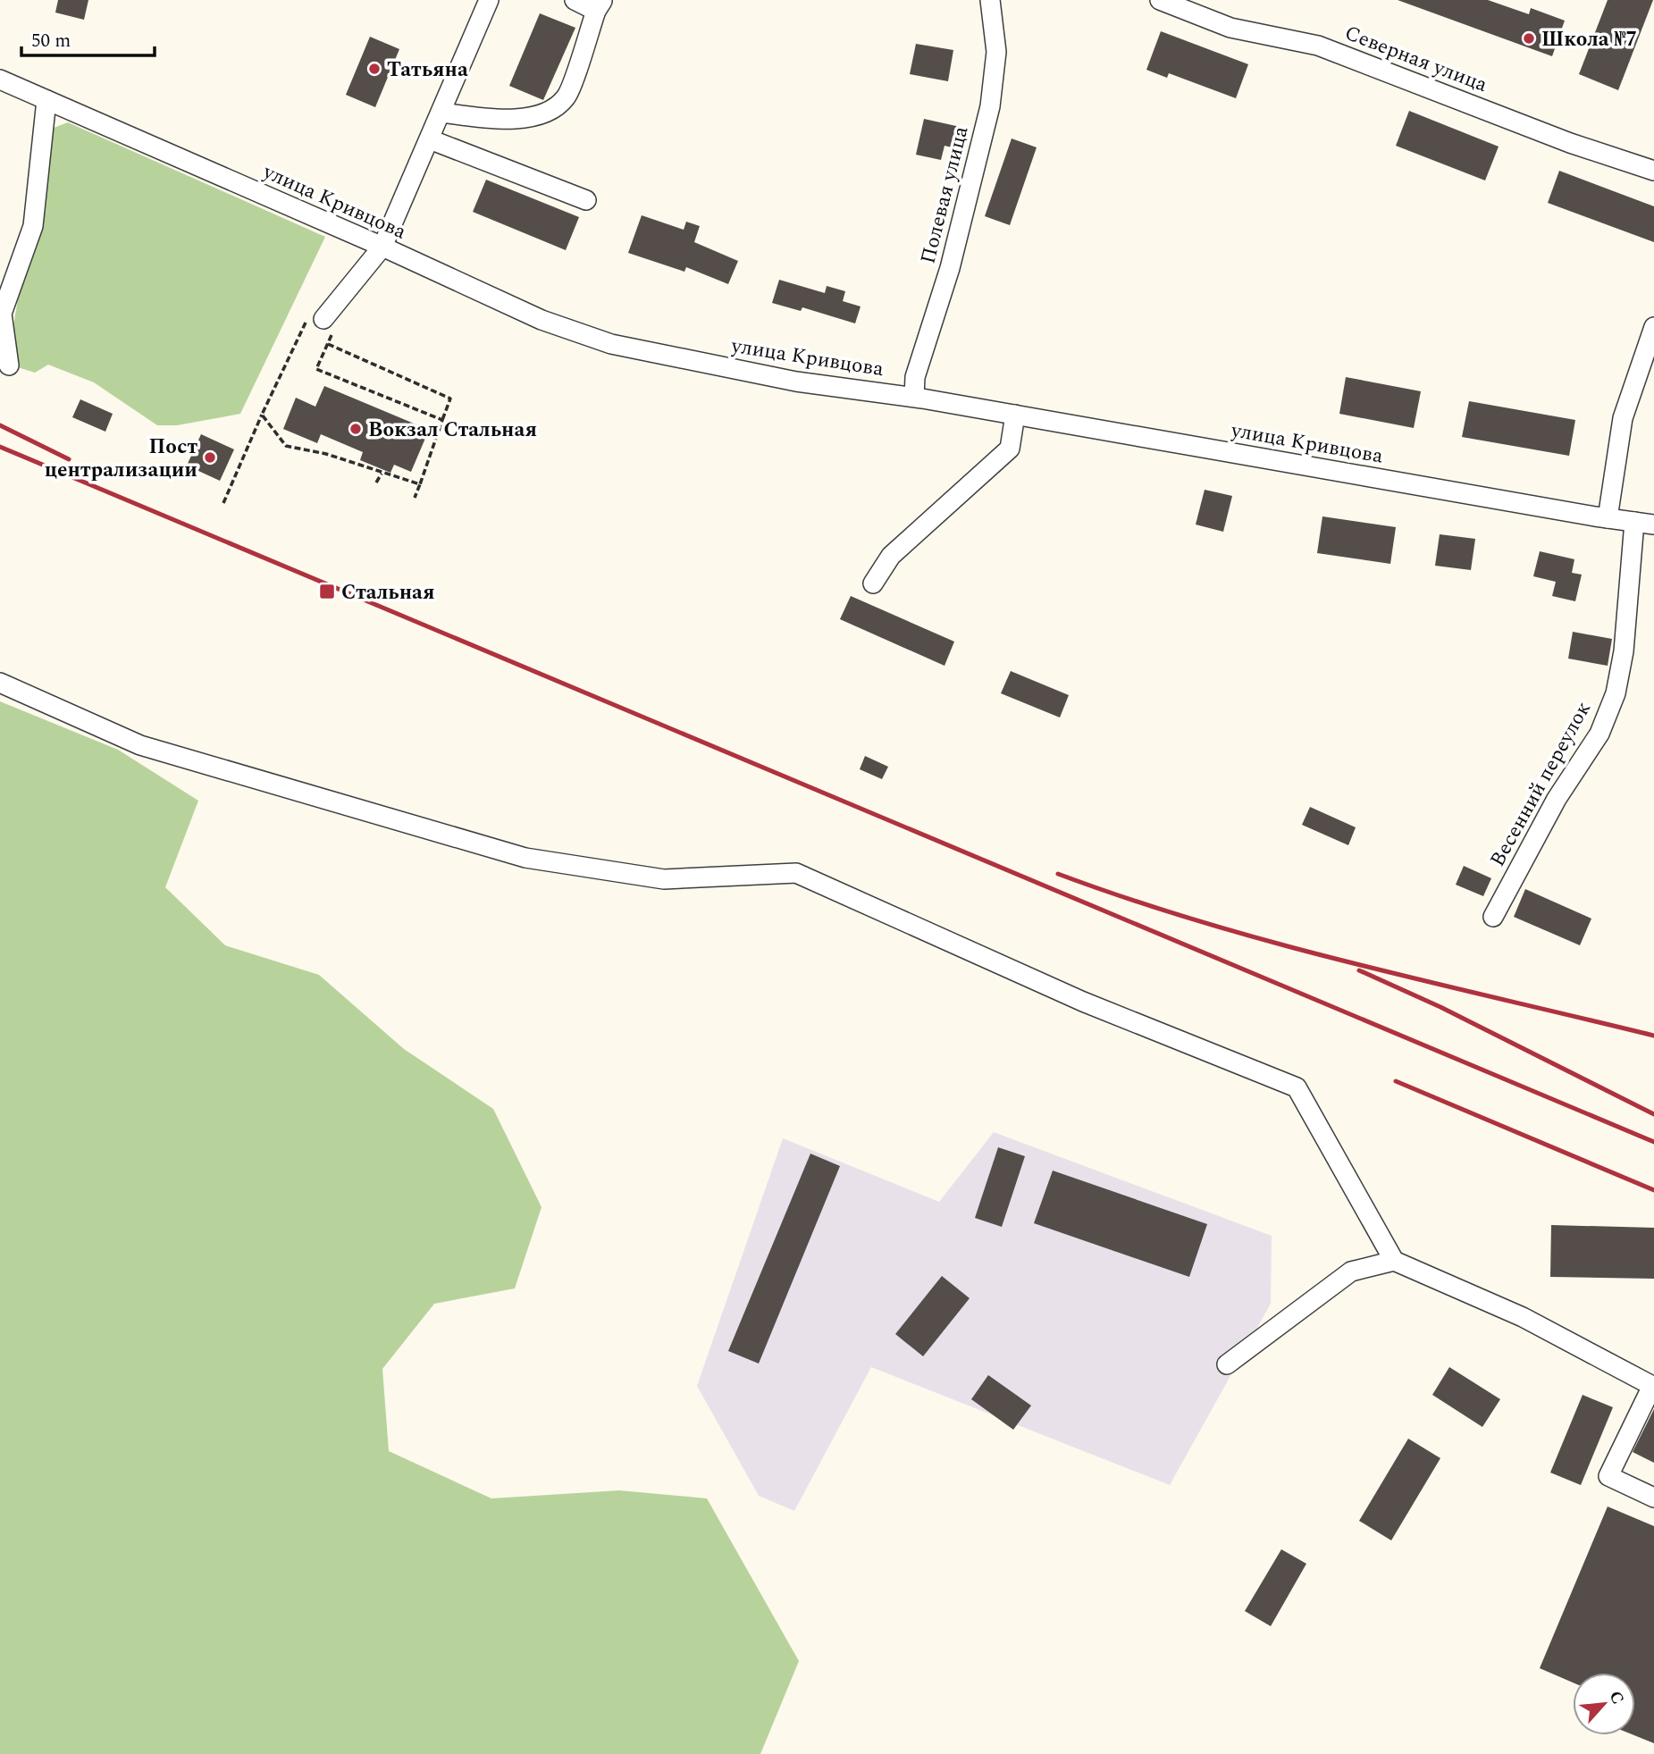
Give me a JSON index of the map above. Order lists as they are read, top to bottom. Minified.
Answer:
{"streets":{"street":["Северная улица","Полевая улица","улица Кривцова","Весенний переулок"]},"crossings":[["Полевая улица","улица Кривцова"],["улица Кривцова","Весенний переулок"]],"places":{"other":["Школа №7","Татьяна","Вокзал Стальная","Пост централизации"],"transit":["Стальная"]},"scale_bar":"50 m","north":"top right"}
